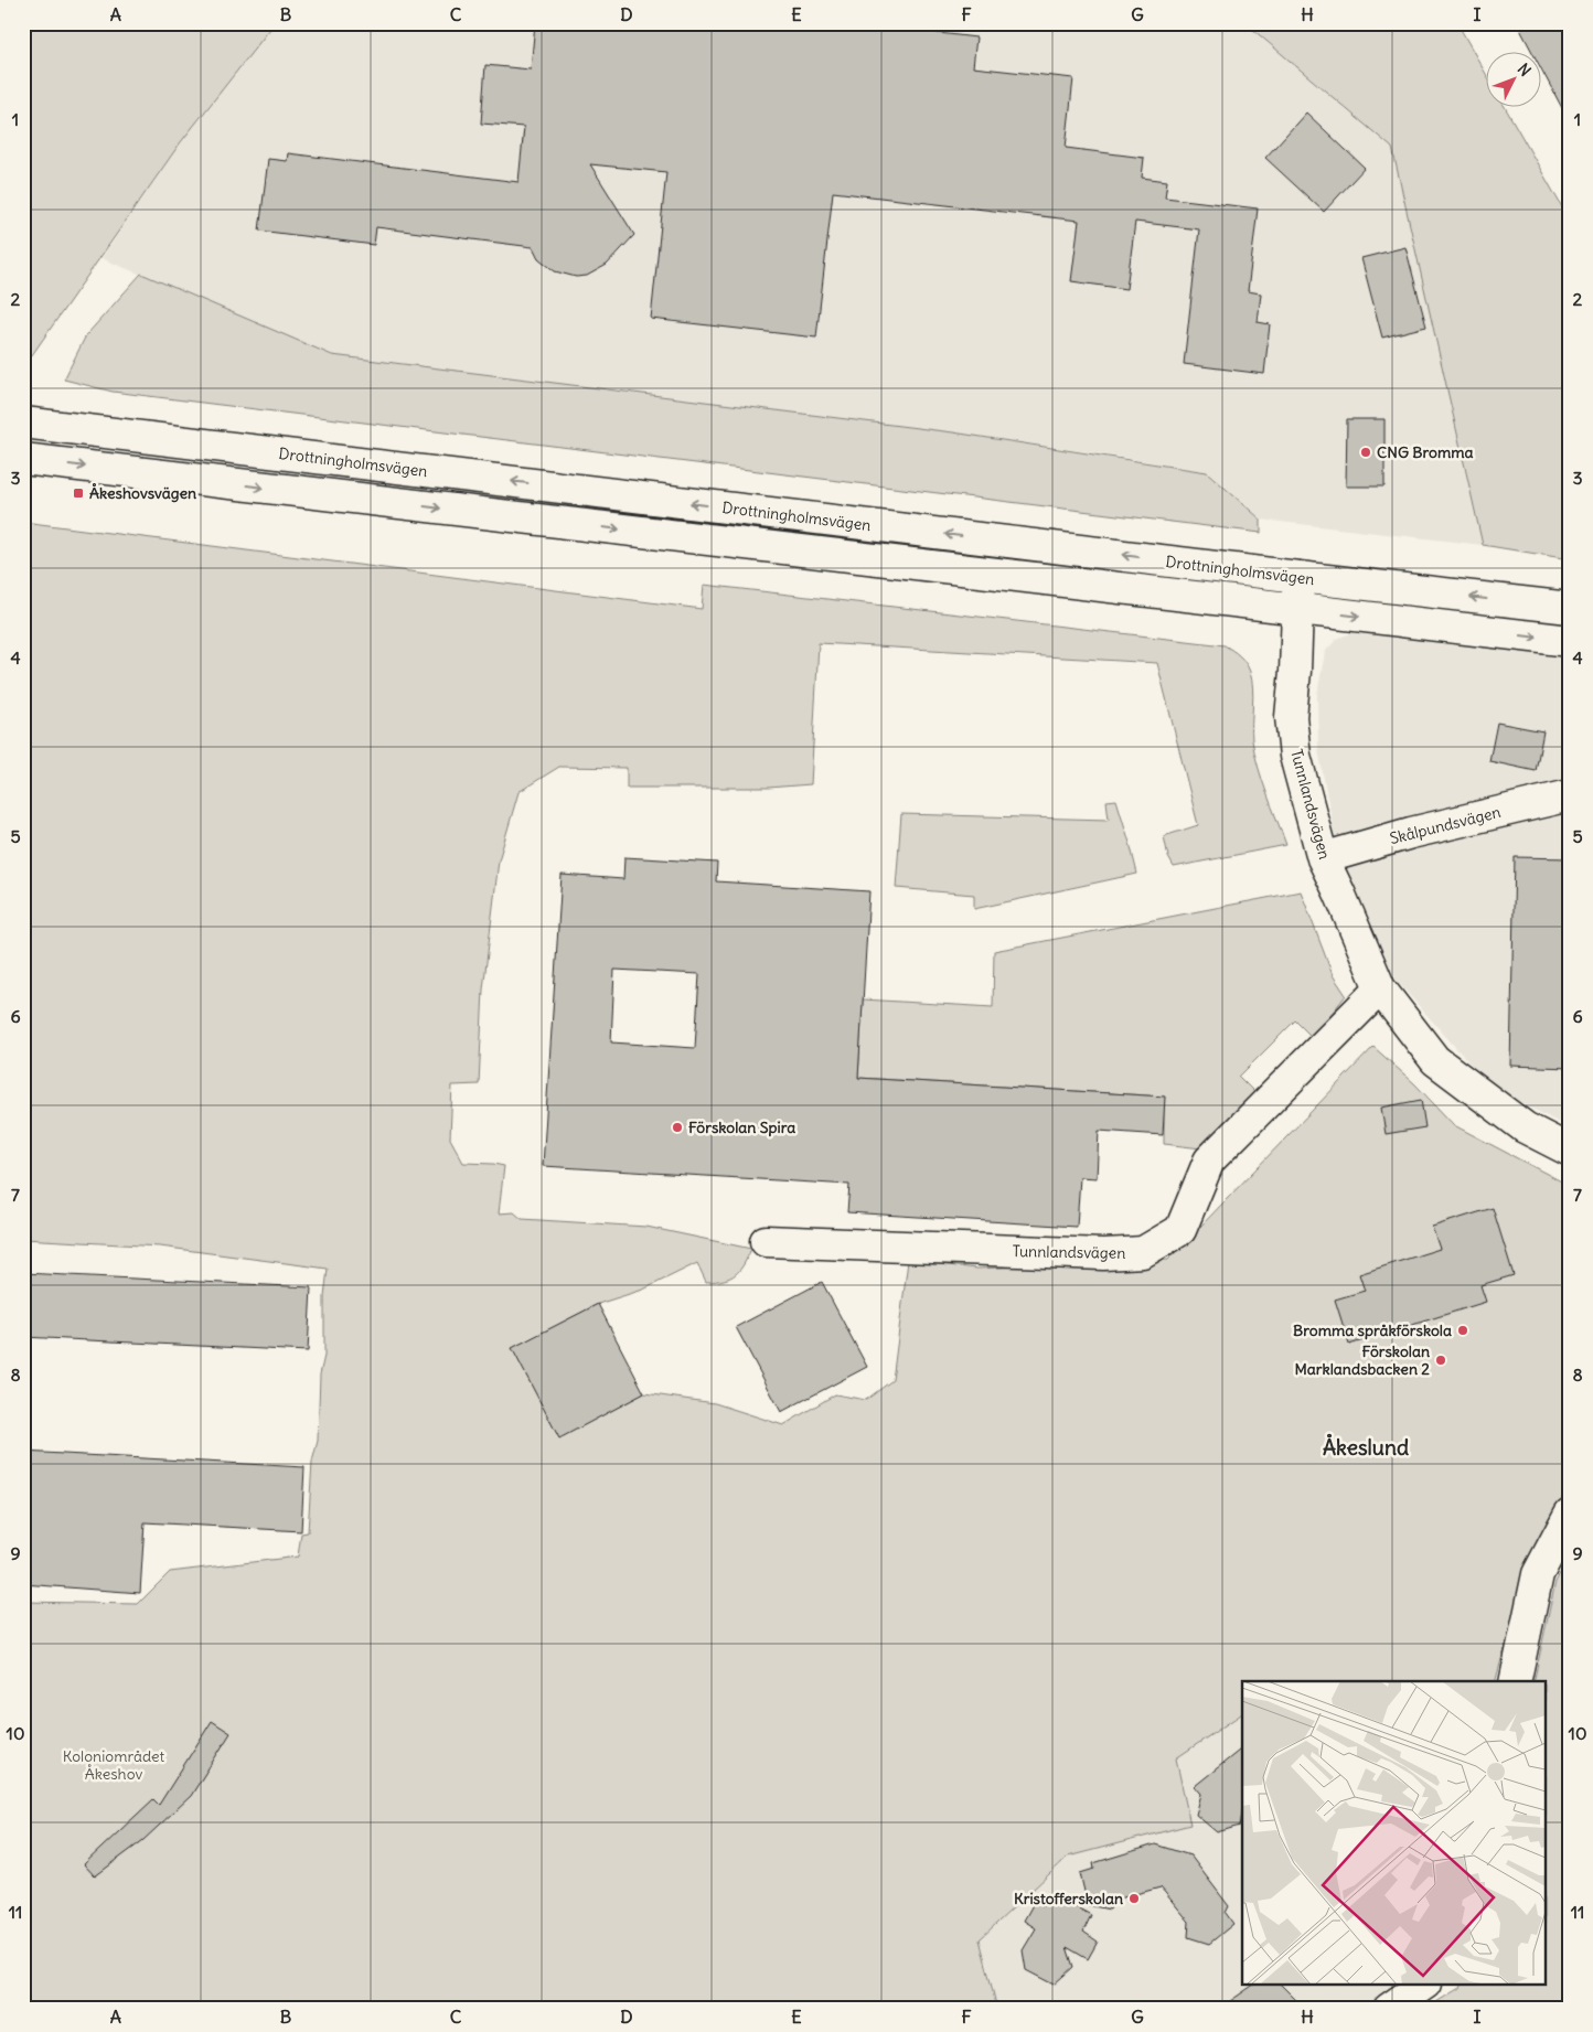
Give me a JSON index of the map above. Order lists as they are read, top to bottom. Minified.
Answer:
{"streets":{"main road":["Drottningholmsvägen","Tunnlandsvägen","Skålpundsvägen"]},"crossings":[["Drottningholmsvägen","Tunnlandsvägen"],["Tunnlandsvägen","Skålpundsvägen"]],"districts":["Åkeslund"],"parks":["Koloniområdet Åkeshov"],"places":{"other":["CNG Bromma","Förskolan Spira","Bromma språkförskola","Förskolan Marklandsbacken 2","Kristofferskolan"],"transit":["Åkeshovsvägen"]},"north":"top right","grid":{"columns":["A","B","C","D","E","F","G","H","I"],"rows":["1","2","3","4","5","6","7","8","9","10","11"]}}
